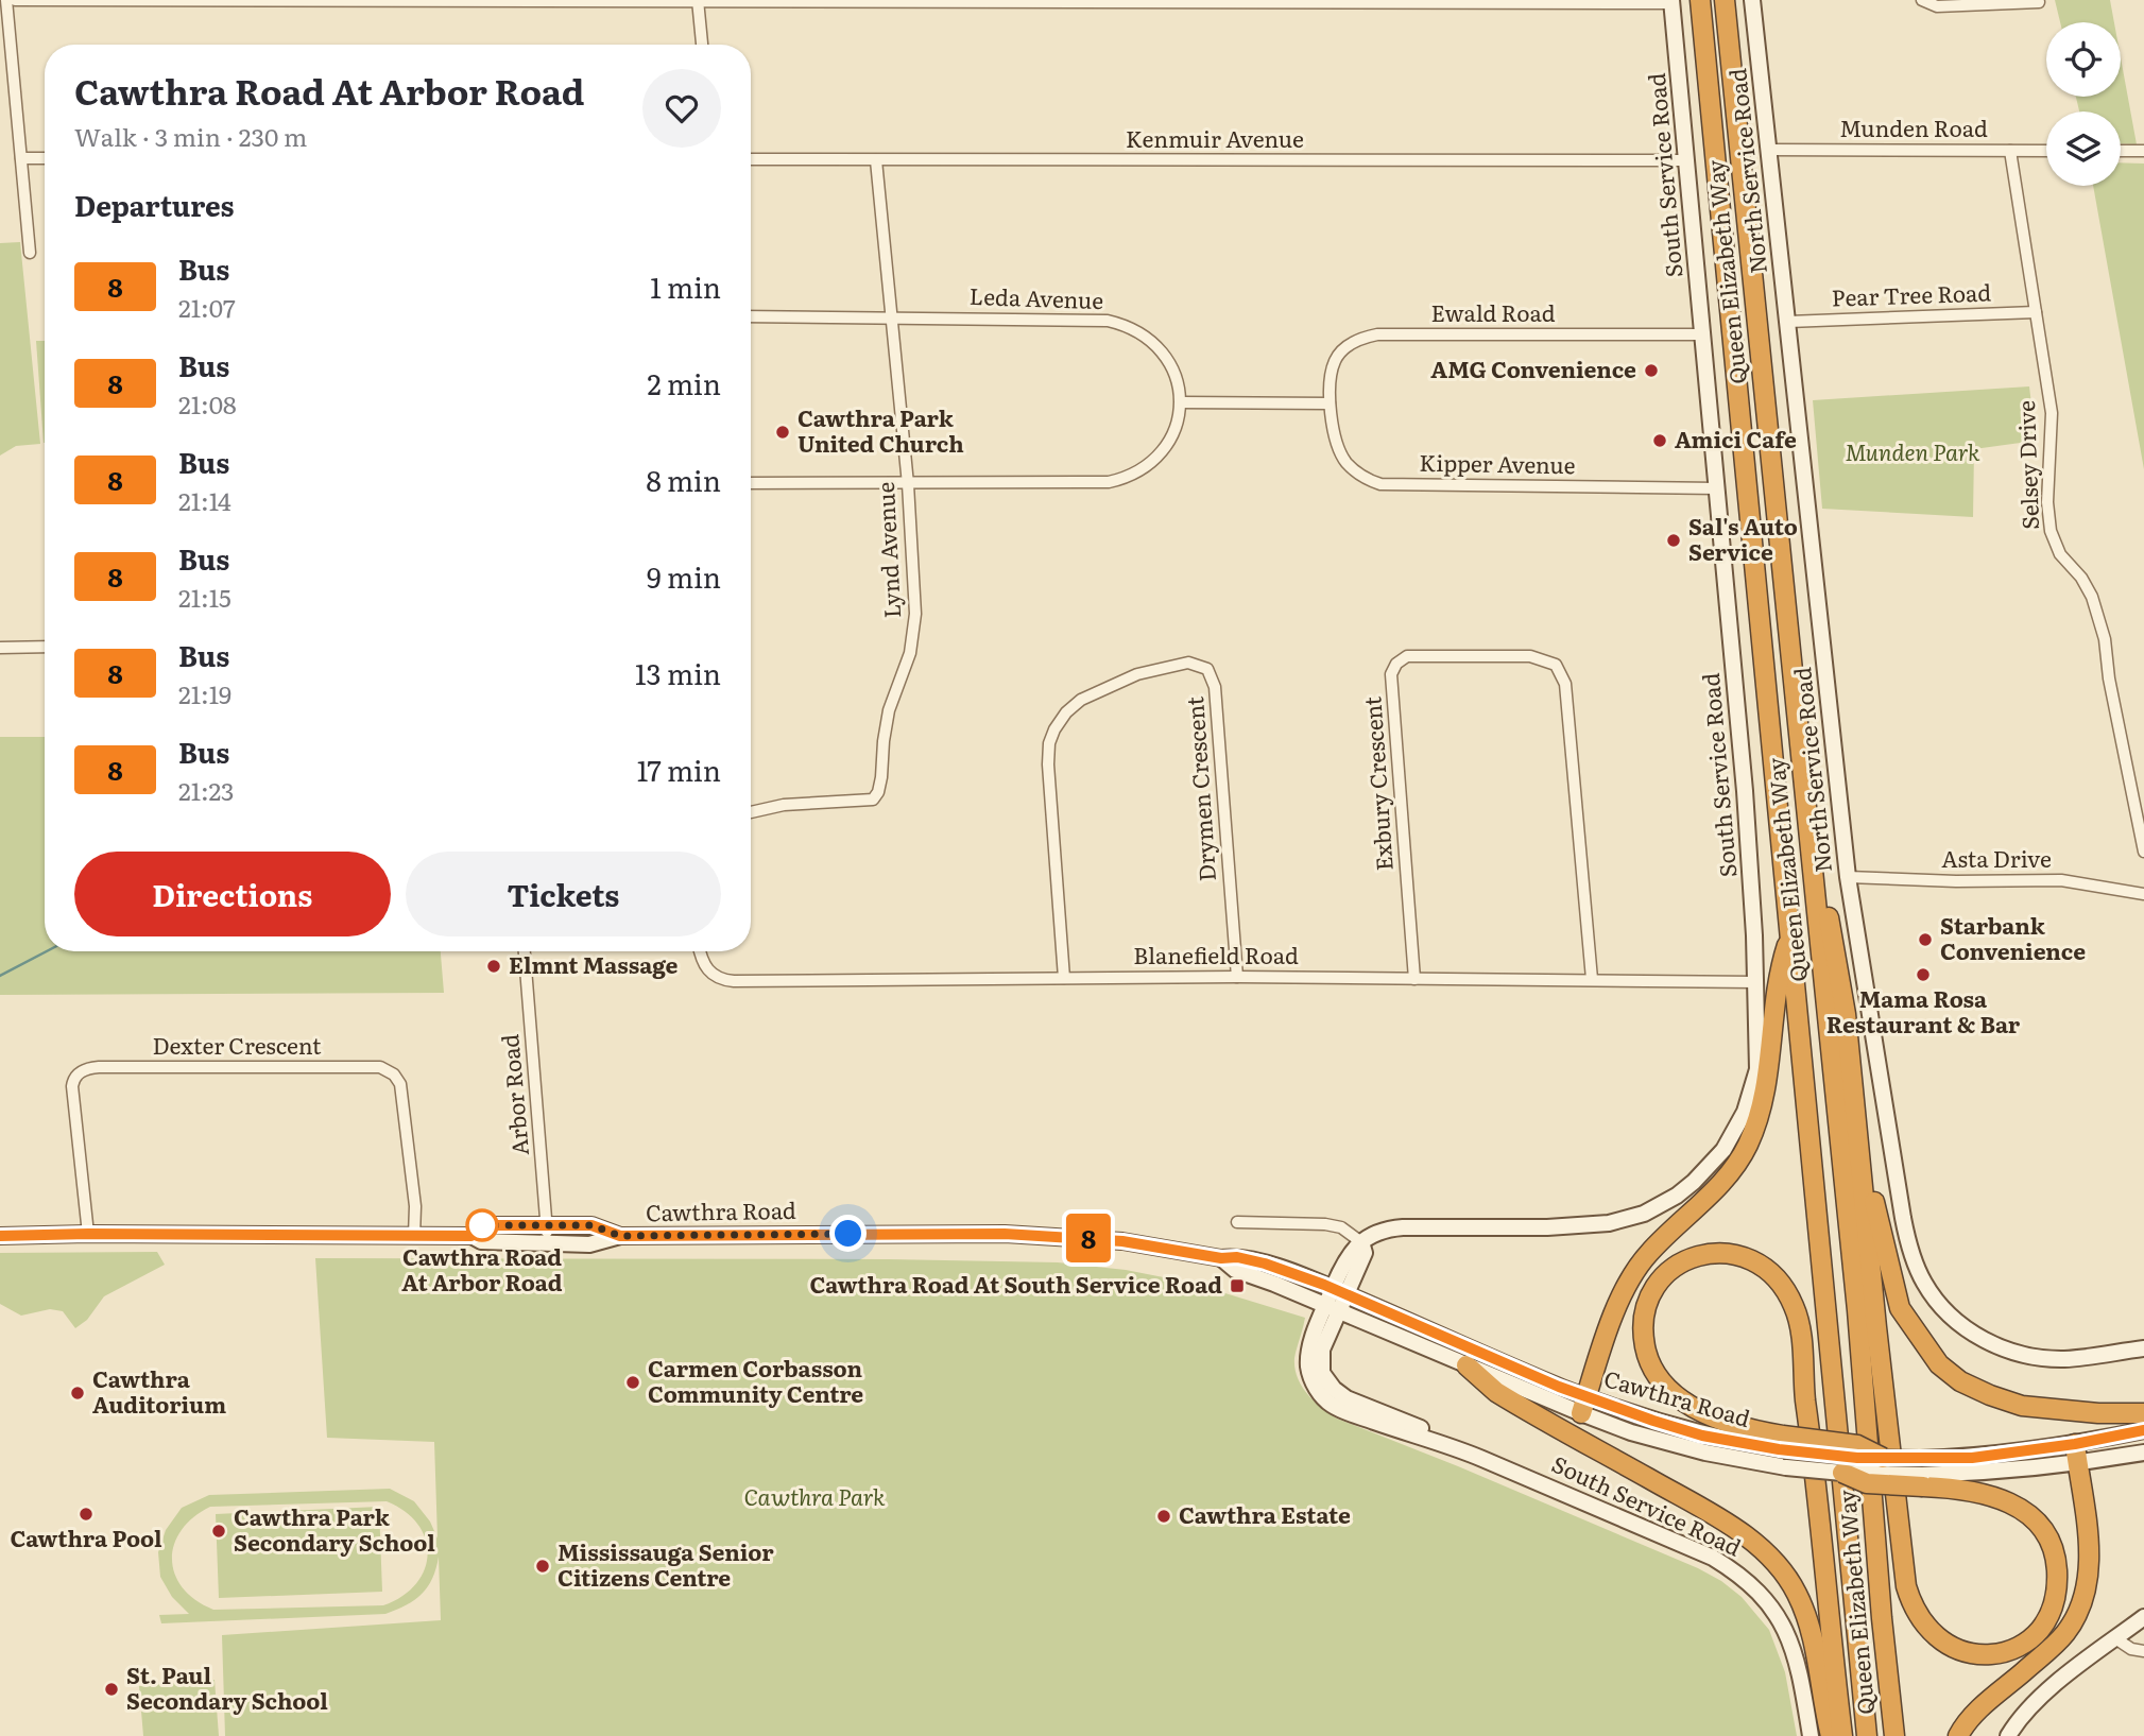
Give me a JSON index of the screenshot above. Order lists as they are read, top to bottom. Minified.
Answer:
{"streets":{"highway":["Queen Elizabeth Way"],"main road":["North Service Road","South Service Road","Cawthra Road"],"street":["Munden Road","Kenmuir Avenue","Pear Tree Road","Leda Avenue","Ewald Road","Kipper Avenue","Selsey Drive","Lynd Avenue","Exbury Crescent","Drymen Crescent","Asta Drive","Blanefield Road","Dexter Crescent","Arbor Road"]},"crossings":[["Munden Road","North Service Road"],["Munden Road","Selsey Drive"],["Kenmuir Avenue","South Service Road"],["Kenmuir Avenue","Lynd Avenue"],["North Service Road","Pear Tree Road"],["North Service Road","Asta Drive"],["South Service Road","Ewald Road"],["South Service Road","Kipper Avenue"],["South Service Road","Blanefield Road"],["South Service Road","Cawthra Road"],["Pear Tree Road","Selsey Drive"],["Leda Avenue","Lynd Avenue"],["Ewald Road","Kipper Avenue"],["Exbury Crescent","Blanefield Road"],["Drymen Crescent","Blanefield Road"],["Dexter Crescent","Cawthra Road"],["Arbor Road","Cawthra Road"]],"parks":["Munden Park","Cawthra Park"],"places":{"other":["AMG Convenience","Cawthra Park United Church","Amici Cafe","Sal's Auto Service","Starbank Convenience","Elmnt Massage","Mama Rosa Restaurant & Bar","Cawthra Road At Arbor Road","Carmen Corbasson Community Centre","Cawthra Auditorium","Cawthra Pool","Cawthra Estate","Cawthra Park Secondary School","Mississauga Senior Citizens Centre","St. Paul Secondary School"],"transit":["Cawthra Road At South Service Road"]},"lines":["bus line 8"],"page":{"on_map":"8","heading":[["Cawthra Road At Arbor Road","Walk · 3 min · 230 m"],"Departures"],"list":[{"mark":"8","name":"Bus","note":"21:07","value":"1 min"},{"mark":"8","name":"Bus","note":"21:08","value":"2 min"},{"mark":"8","name":"Bus","note":"21:14","value":"8 min"},{"mark":"8","name":"Bus","note":"21:15","value":"9 min"},{"mark":"8","name":"Bus","note":"21:19","value":"13 min"},{"mark":"8","name":"Bus","note":"21:23","value":"17 min"}],"buttons":["Directions","Tickets"]}}
